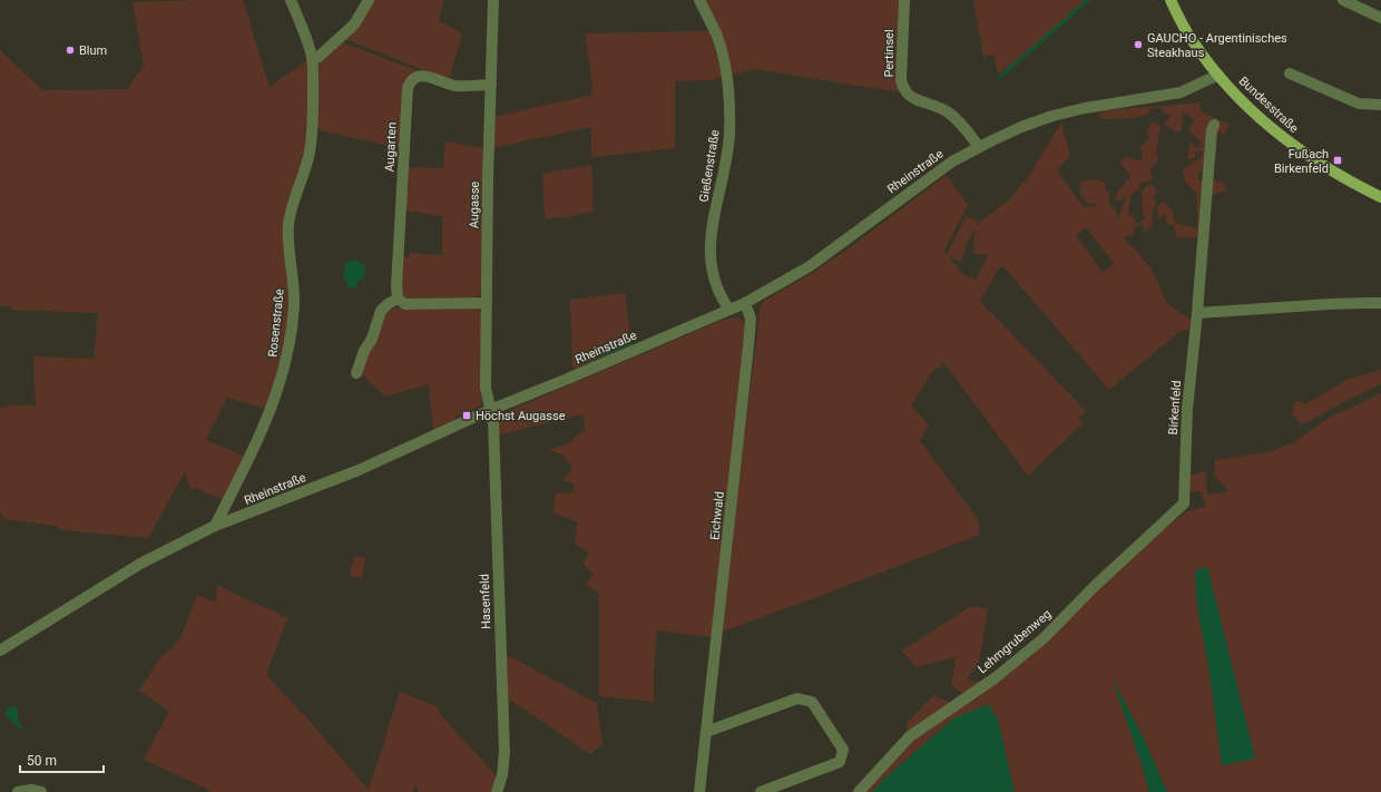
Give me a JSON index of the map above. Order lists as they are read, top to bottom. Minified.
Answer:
{"streets":{"main road":["Bundesstraße"],"street":["Pertinsel","Augarten","Gießenstraße","Rheinstraße","Augasse","Rosenstraße","Birkenfeld","Eichwald","Hasenfeld","Lehmgrubenweg"]},"crossings":[["Pertinsel","Rheinstraße"],["Bundesstraße","Rheinstraße"],["Augarten","Augasse"],["Gießenstraße","Rheinstraße"],["Rheinstraße","Augasse"],["Rheinstraße","Rosenstraße"],["Rheinstraße","Eichwald"],["Rheinstraße","Hasenfeld"],["Augasse","Hasenfeld"],["Birkenfeld","Lehmgrubenweg"]],"places":{"other":["GAUCHO - Argentinisches Steakhaus","Blum"],"transit":["Fußach Birkenfeld","Höchst Augasse"]},"scale_bar":"50 m"}
